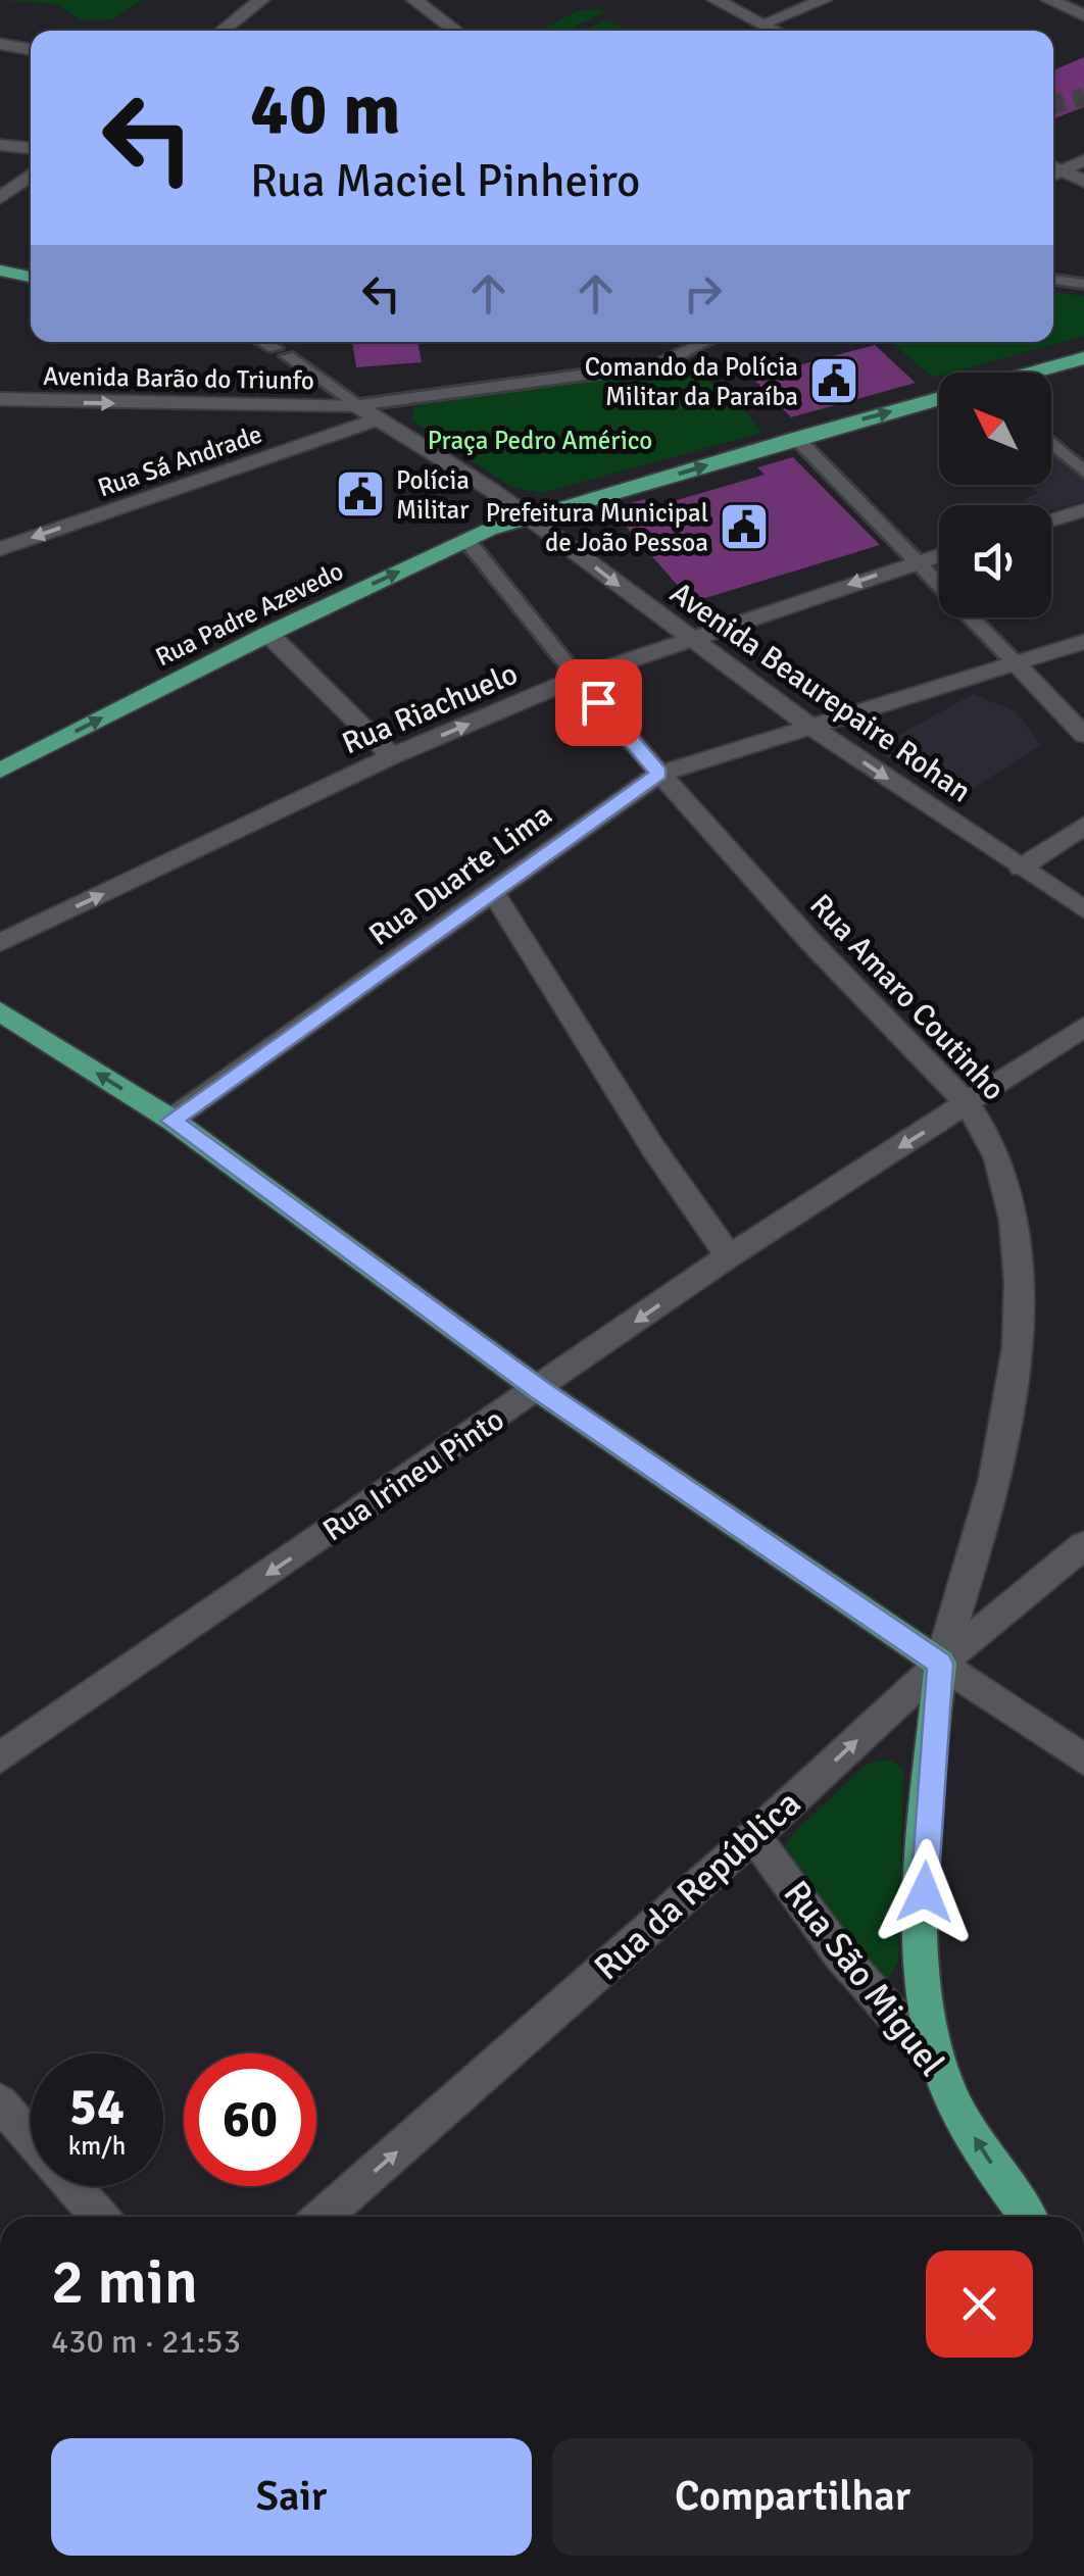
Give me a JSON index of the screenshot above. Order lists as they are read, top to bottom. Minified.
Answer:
{"streets":{"main road":["Rua Padre Azevedo","Rua São Miguel"],"street":["Avenida Barão do Triunfo","Rua Sá Andrade","Avenida Beaurepaire Rohan","Rua Riachuelo","Rua Duarte Lima","Rua Amaro Coutinho","Rua Irineu Pinto","Rua da República"]},"crossings":[["Rua Padre Azevedo","Avenida Beaurepaire Rohan"],["Rua Padre Azevedo","Rua Amaro Coutinho"],["Avenida Beaurepaire Rohan","Rua Riachuelo"],["Avenida Beaurepaire Rohan","Rua Duarte Lima"],["Rua Riachuelo","Rua Amaro Coutinho"],["Rua Duarte Lima","Rua Amaro Coutinho"],["Rua Amaro Coutinho","Rua Irineu Pinto"],["Rua Amaro Coutinho","Rua da República"],["Rua da República","Rua São Miguel"]],"one_way":["Avenida Barão do Triunfo","Rua Sá Andrade","Rua Padre Azevedo","Rua Irineu Pinto","Rua da República","Rua São Miguel"],"parks":["Praça Pedro Américo"],"places":{"public building":["Comando da Polícia Militar da Paraíba","Polícia Militar","Prefeitura Municipal de João Pessoa"]},"north":"top left","page":{"turn":["40 m","Rua Maciel Pinheiro"],"speed":"54 km/h","limit":"60","heading":["2 min","430 m · 21:53"],"buttons":["Sair","Compartilhar"]}}
